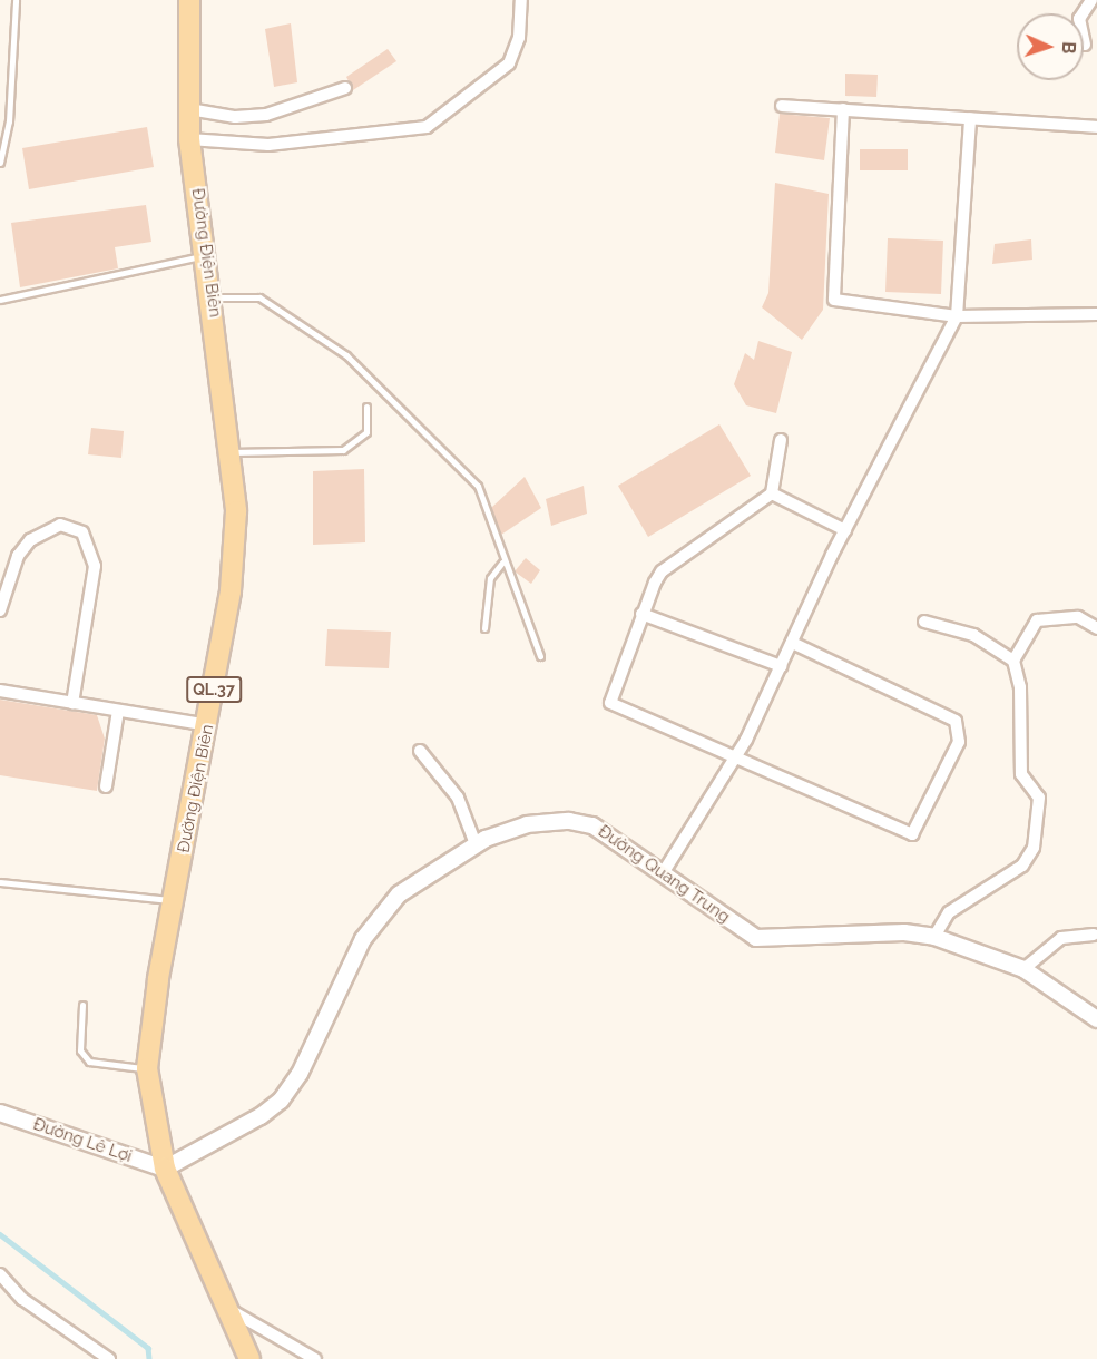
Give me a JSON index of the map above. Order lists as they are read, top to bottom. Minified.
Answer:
{"streets":{"main road":["Đường Điện Biên","QL.37"],"street":["Đường Quang Trung","Đường Lê Lợi"]},"crossings":[["Đường Điện Biên","Đường Quang Trung"],["Đường Điện Biên","Đường Lê Lợi"],["Đường Quang Trung","Đường Lê Lợi"]],"north":"right"}
